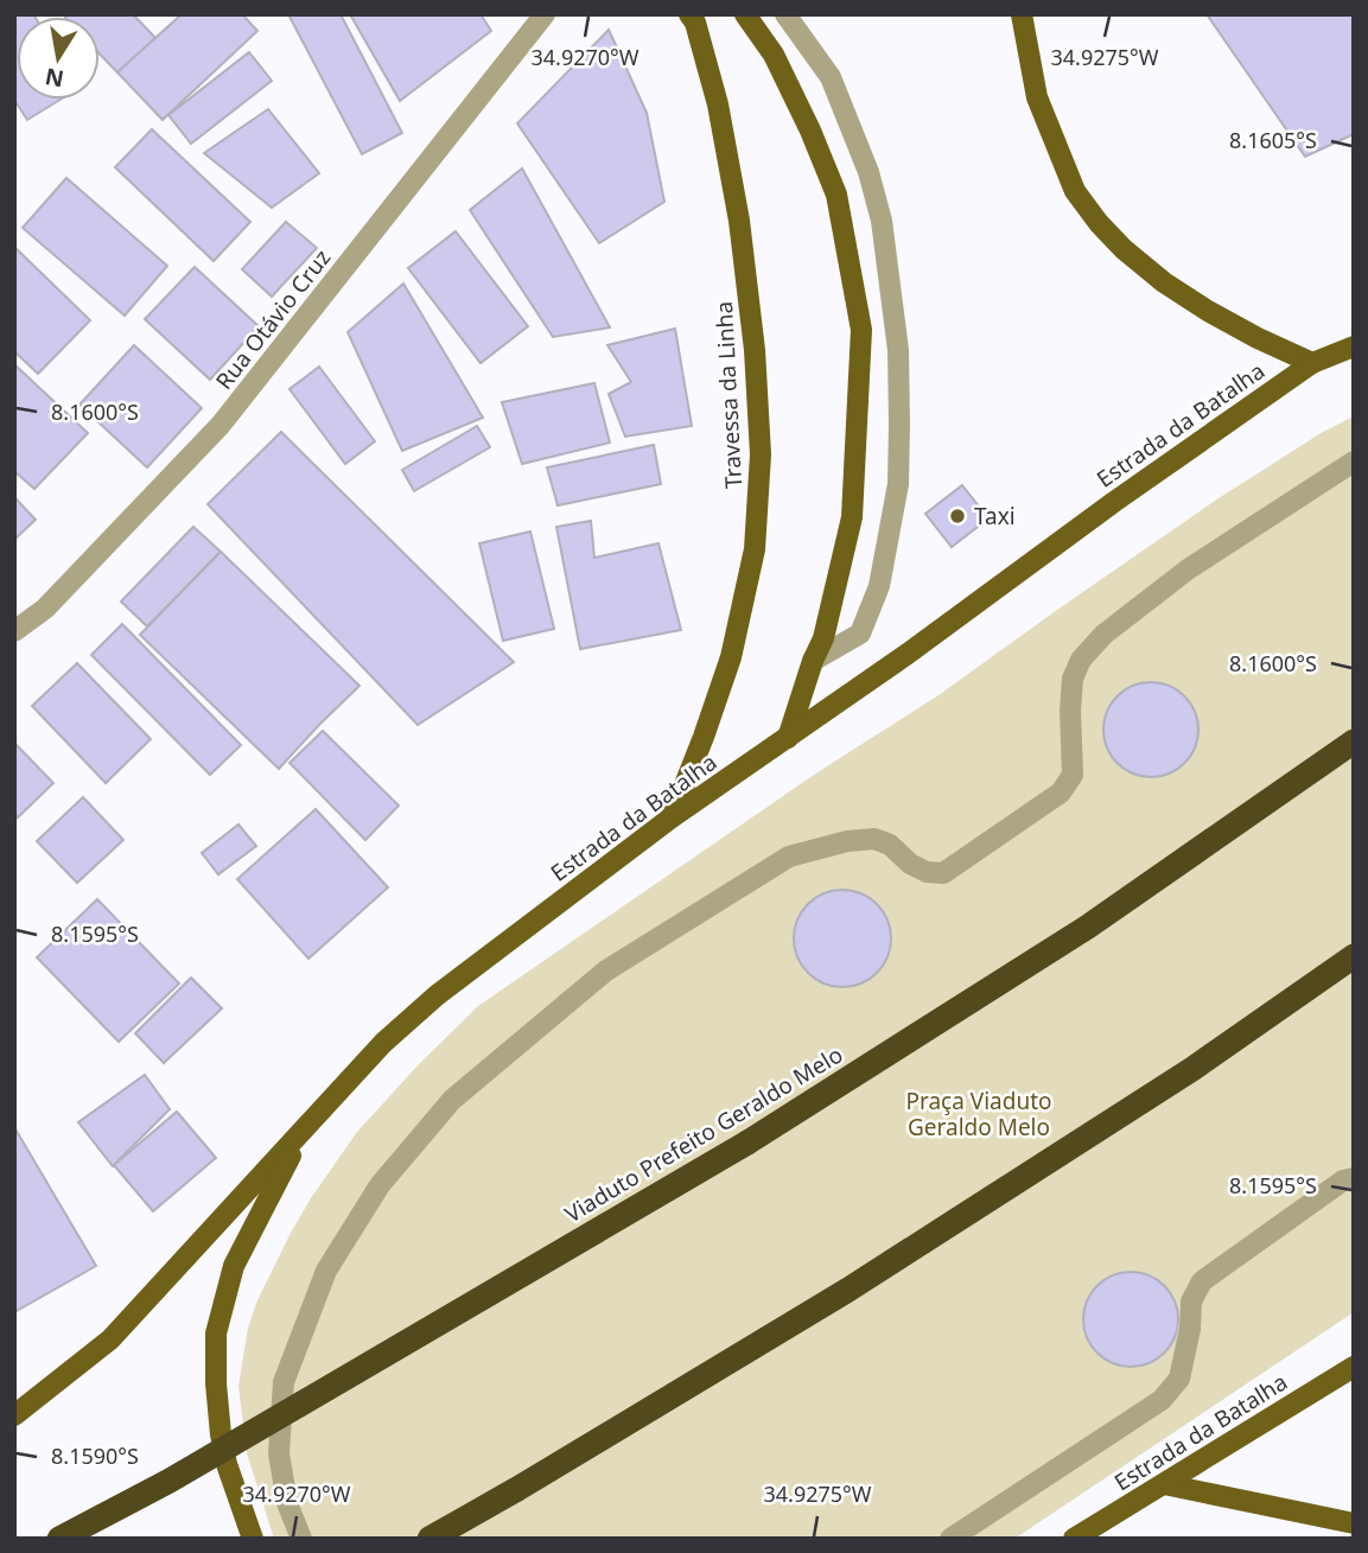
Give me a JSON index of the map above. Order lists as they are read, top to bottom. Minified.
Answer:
{"streets":{"highway":["Viaduto Prefeito Geraldo Melo"],"main road":["Travessa da Linha","Estrada da Batalha"],"street":["Rua Otávio Cruz"]},"crossings":[["Travessa da Linha","Estrada da Batalha"]],"parks":["Praça Viaduto Geraldo Melo"],"places":["Taxi"],"north":"bottom","coordinates":["34.9270°W","34.9275°W","8.1605°S","8.1600°S","8.1595°S","8.1590°S"]}
